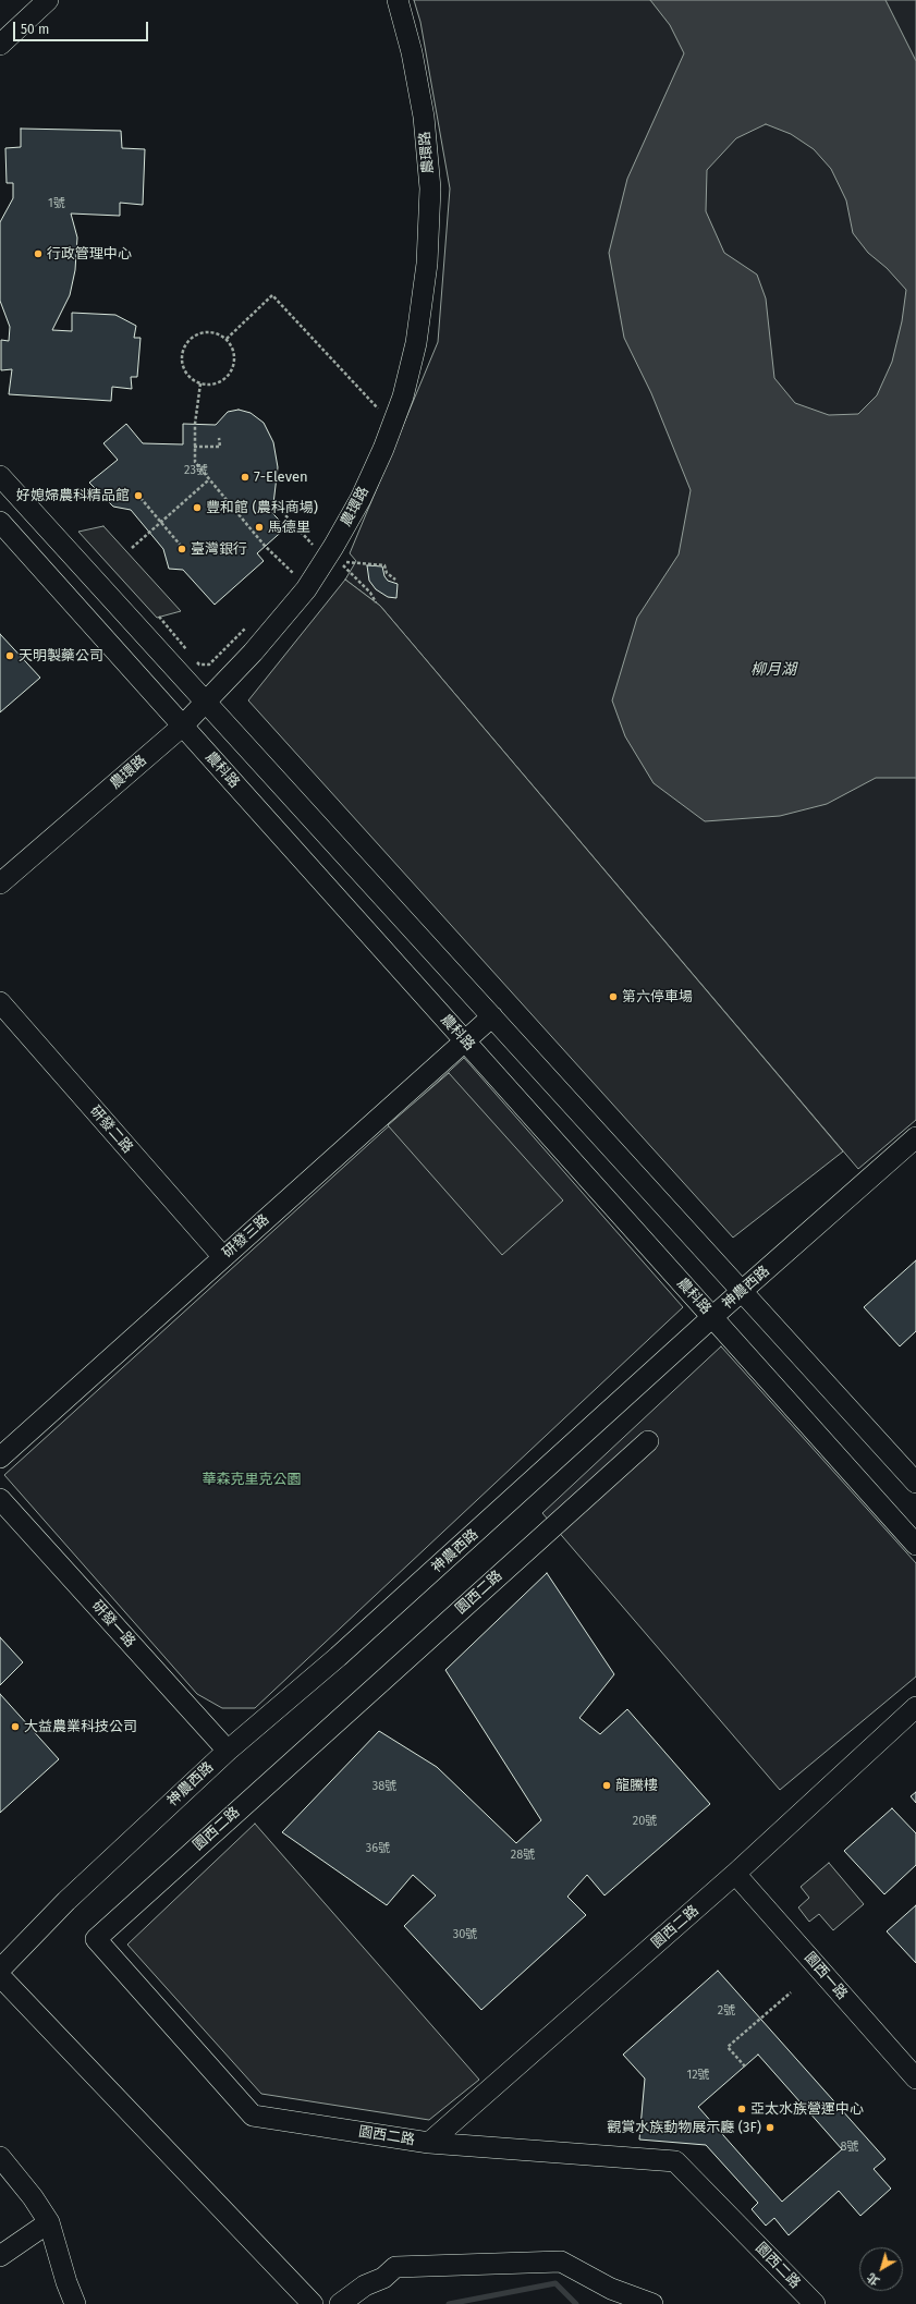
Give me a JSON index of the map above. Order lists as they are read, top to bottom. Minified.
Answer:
{"streets":{"street":["農環路","農科路","研發二路","研發三路","神農西路","園西二路","研發一路","園西一路"]},"crossings":[["農環路","農科路"],["農科路","研發三路"],["農科路","神農西路"],["研發二路","研發三路"],["神農西路","研發一路"],["園西二路","園西一路"]],"water":["柳月湖"],"parks":["華森克里克公園"],"places":["行政管理中心","7-Eleven","好媳婦農科精品館","豐和館 (農科商場)","馬德里","臺灣銀行","天明製藥公司","第六停車場","大益農業科技公司","龍騰樓","亞太水族營運中心","觀賞水族動物展示廳 (3F)"],"house_numbers":["1號","23號","38號","20號","36號","28號","30號","2號","12號","8號"],"scale_bar":"50 m","north":"bottom left"}
